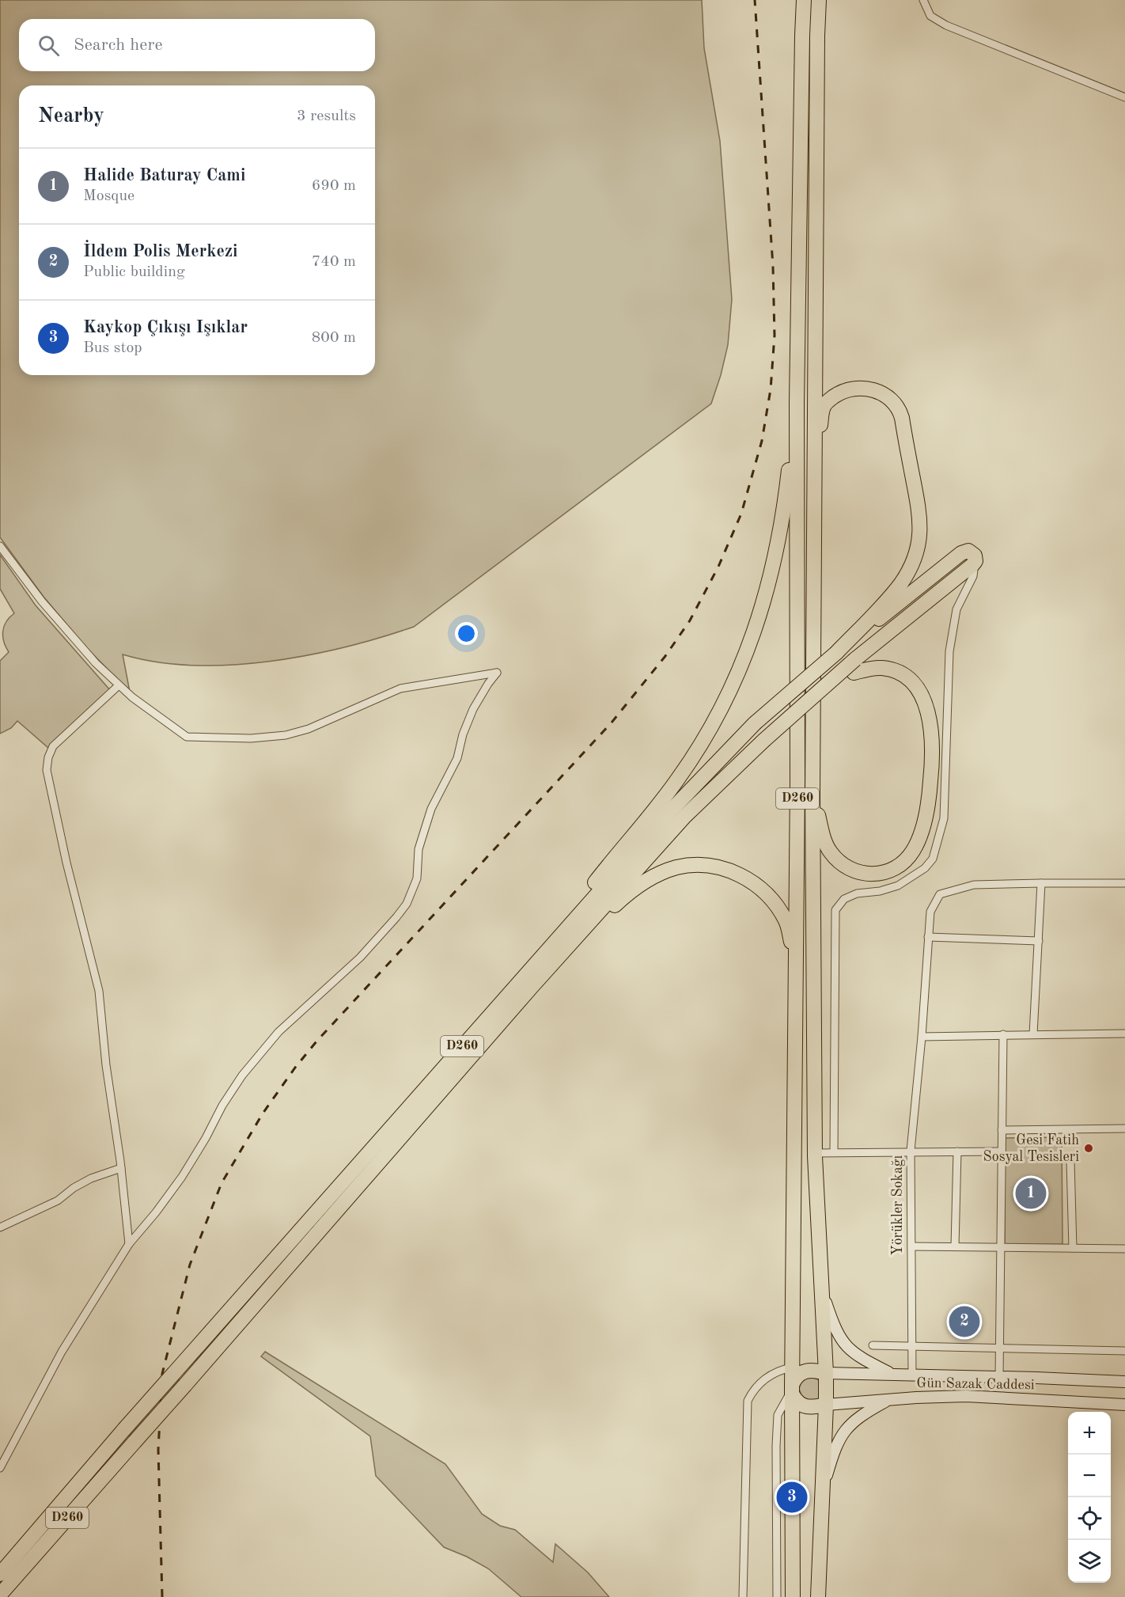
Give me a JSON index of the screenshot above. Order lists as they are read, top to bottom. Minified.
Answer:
{"streets":{"highway":["D260"],"street":["Yörükler Sokağı","Gün Sazak Caddesi"]},"crossings":[["D260","Gün Sazak Caddesi"],["Yörükler Sokağı","Gün Sazak Caddesi"]],"places":["Gesi Fatih Sosyal Tesisleri"],"page":{"search":"Search here","heading":["Nearby","3 results"],"list":[{"mark":"1","name":"Halide Baturay Cami","note":"Mosque","value":"690 m"},{"mark":"2","name":"İldem Polis Merkezi","note":"Public building","value":"740 m"},{"mark":"3","name":"Kaykop Çıkışı Işıklar","note":"Bus stop","value":"800 m"}],"pins":["1","2","3"],"map_buttons":["+","−"]}}
